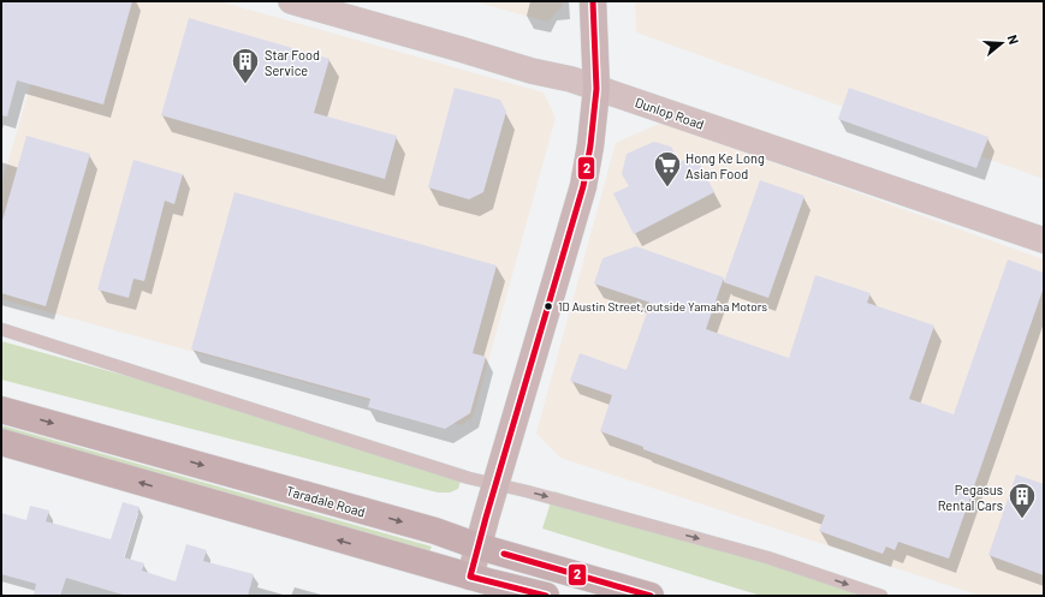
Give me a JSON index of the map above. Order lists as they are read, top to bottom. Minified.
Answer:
{"streets":{"highway":["Taradale Road"],"street":["Dunlop Road"]},"places":{"building":["Star Food Service","Pegasus Rental Cars"],"supermarket":["Hong Ke Long Asian Food"],"other":["1D Austin Street, outside Yamaha Motors"]},"lines":["transit line 2"],"north":"right"}
